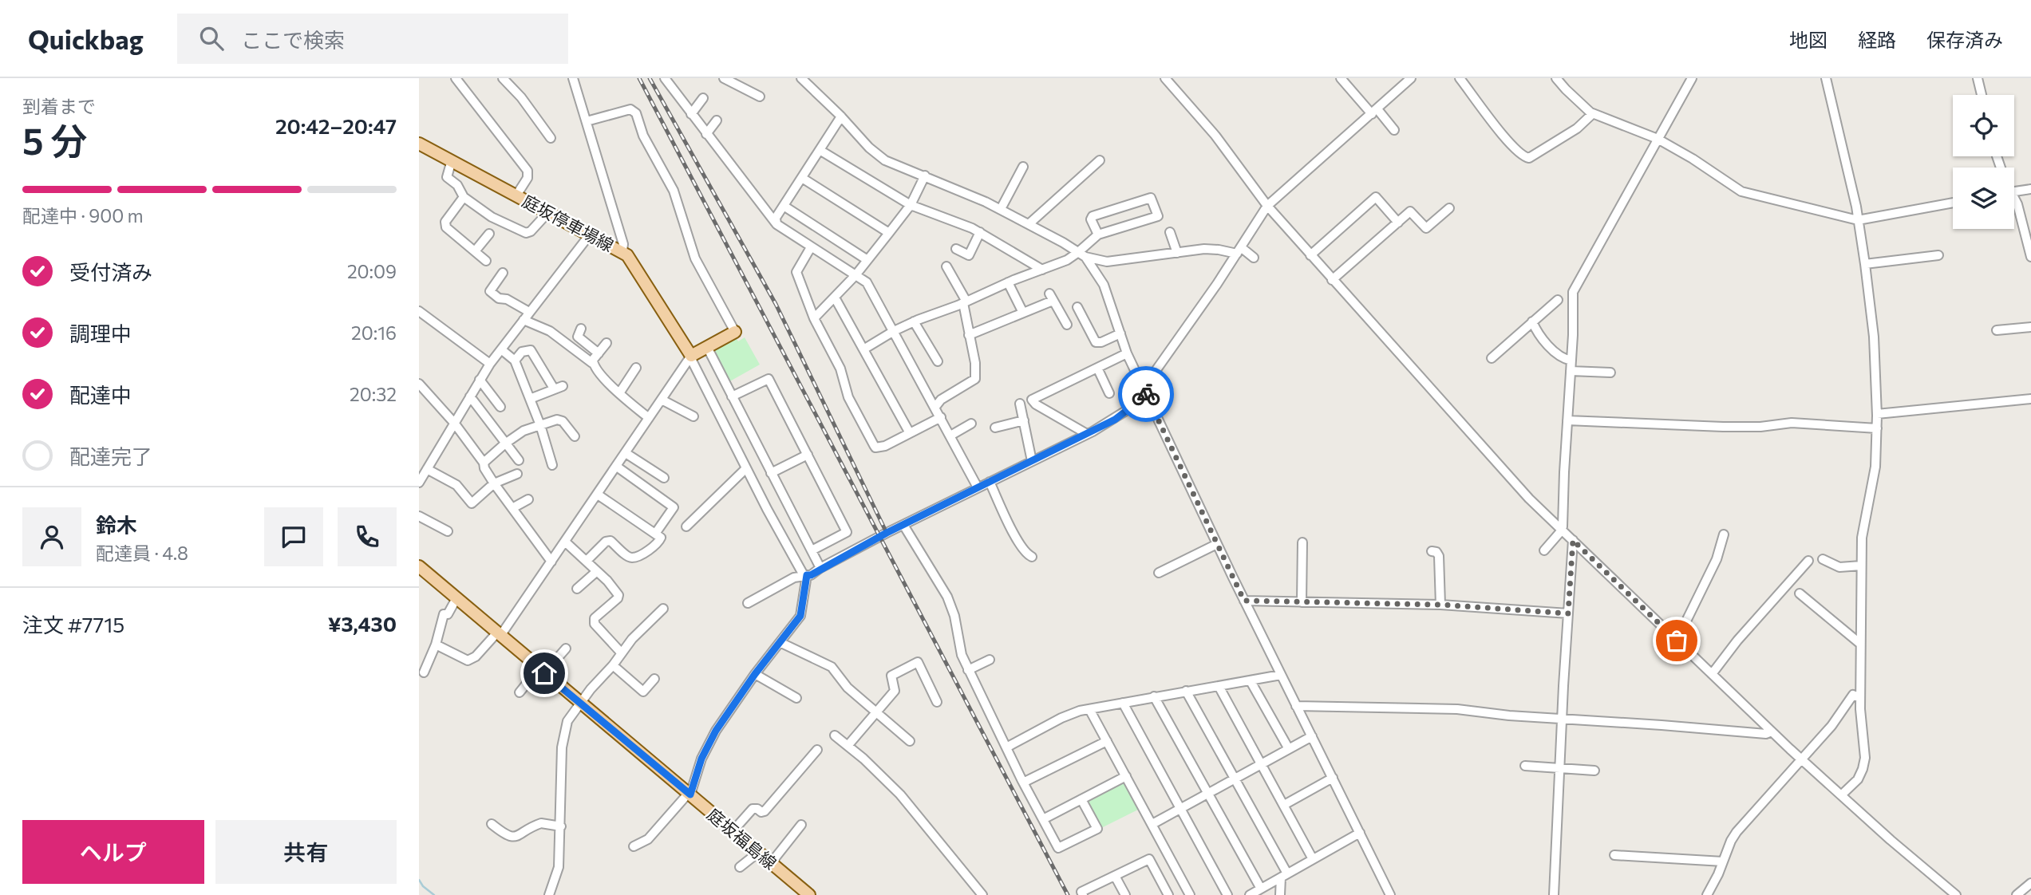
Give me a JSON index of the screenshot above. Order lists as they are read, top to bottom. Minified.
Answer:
{"streets":{"main road":["庭坂停車場線","庭坂福島線"]},"page":{"header":"Quickbag","search":"ここで検索","nav":["地図","経路","保存済み"],"heading":["5 分","到着まで","20:42–20:47"],"panel":["鈴木","配達員 · 4.8","注文 #7715","¥3,430"],"bar":"配達中 · 900 m","list":[["受付済み","20:09"],["調理中","20:16"],["配達中","20:32"],"配達完了"],"buttons":["ヘルプ","共有"]}}
